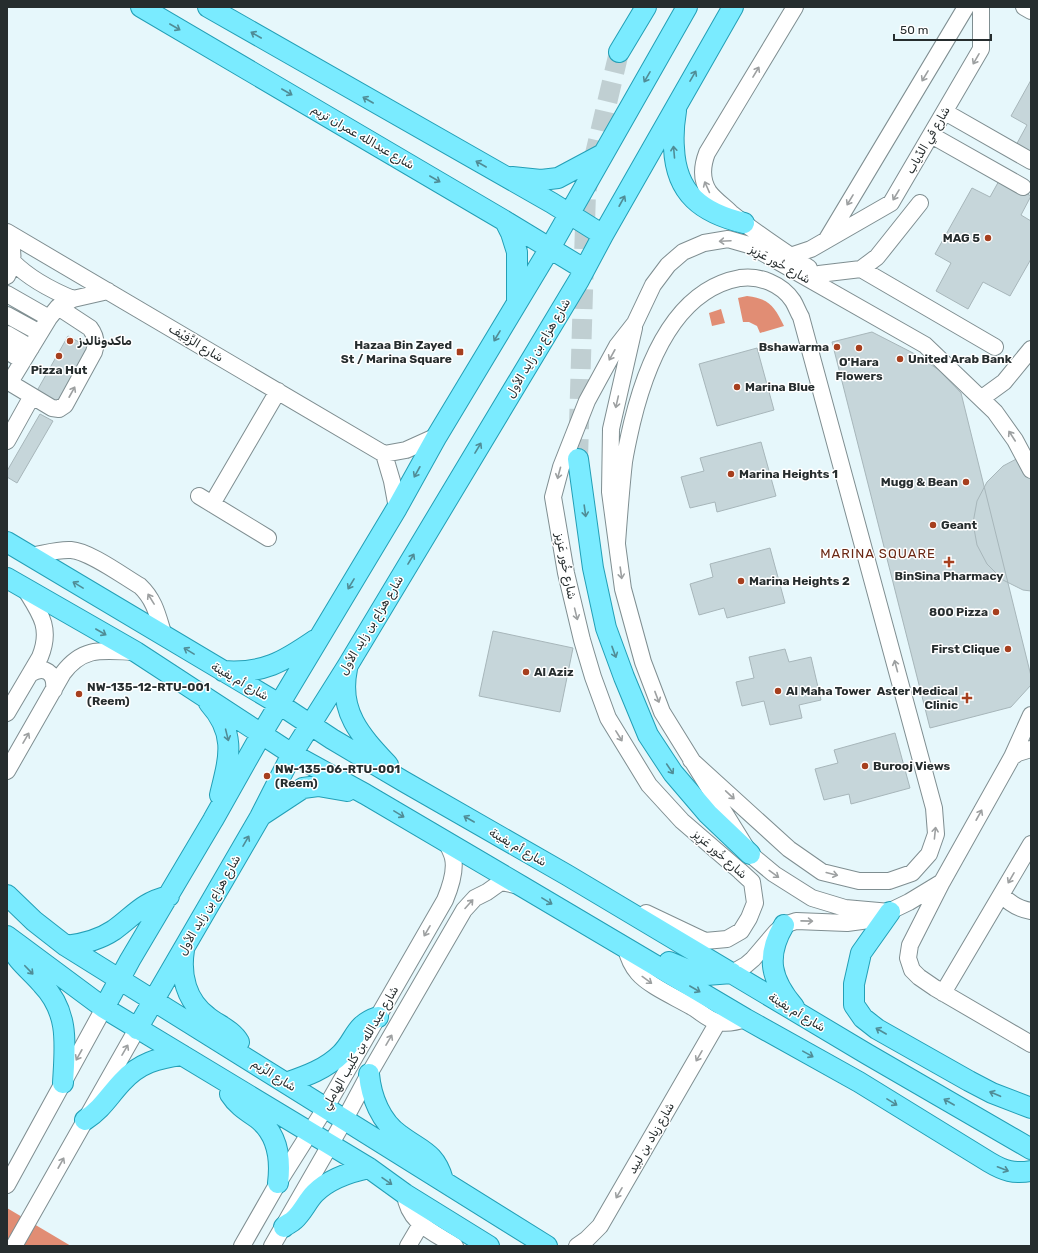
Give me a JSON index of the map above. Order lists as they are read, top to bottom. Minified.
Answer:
{"streets":{"main road":["شارع عبدالله عمران تريم","شارع هزاع بن زايد الأول","شارع أم يِفينة","شارع الرِّيم"],"street":["شارع فَي الذّياب","شارع خُور عَزِيز","شارع الزَّفِيْف","شارع عبدالله بن كليب الهاملي","شارع زياد بن لبيد"]},"crossings":[["شارع عبدالله عمران تريم","شارع هزاع بن زايد الأول"],["شارع فَي الذّياب","شارع خُور عَزِيز"],["شارع خُور عَزِيز","شارع أم يِفينة"],["شارع هزاع بن زايد الأول","شارع أم يِفينة"],["شارع هزاع بن زايد الأول","شارع الرِّيم"],["شارع عبدالله بن كليب الهاملي","شارع الرِّيم"]],"one_way":["شارع فَي الذّياب","شارع زياد بن لبيد"],"districts":["MARINA SQUARE"],"places":{"other":["MAG 5","ماكدونالدز","Bshawarma","O'Hara Flowers","Pizza Hut","United Arab Bank","Marina Blue","Marina Heights 1","Mugg & Bean","Geant","Marina Heights 2","800 Pizza","First Clique","Al Aziz","Al Maha Tower","NW-135-12-RTU-001 (Reem)","Burooj Views","NW-135-06-RTU-001 (Reem)"],"transit":["Hazaa Bin Zayed St / Marina Square"],"health":["BinSina Pharmacy","Aster Medical Clinic"]},"scale_bar":"50 m"}
